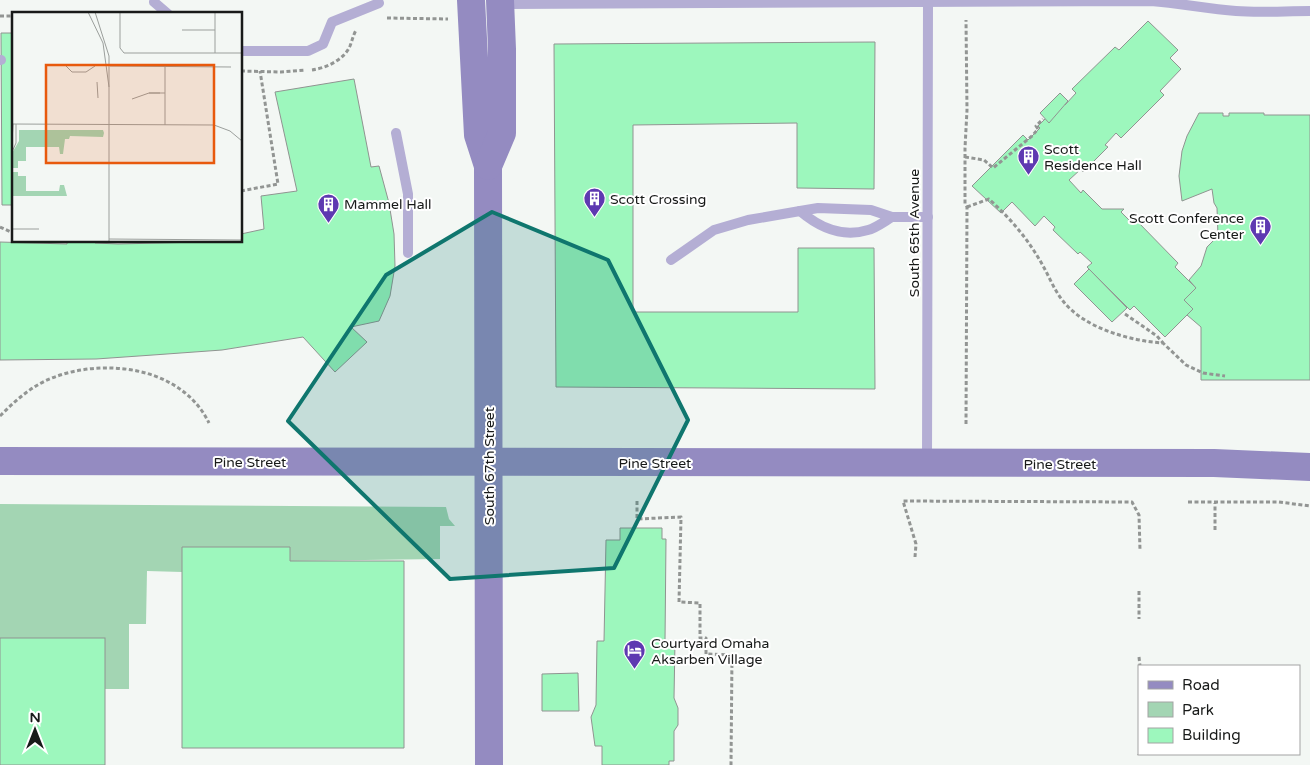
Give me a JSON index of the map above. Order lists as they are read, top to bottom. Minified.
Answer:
{"streets":{"street":["Pine Street","South 67th Street"],"lane":["South 65th Avenue"]},"crossings":[["South 65th Avenue","Pine Street"],["Pine Street","South 67th Street"]],"places":{"building":["Scott Residence Hall","Scott Crossing","Mammel Hall","Scott Conference Center"],"hotel":["Courtyard Omaha Aksarben Village"]},"legend":["Road","Park","Building"],"north":"top"}
